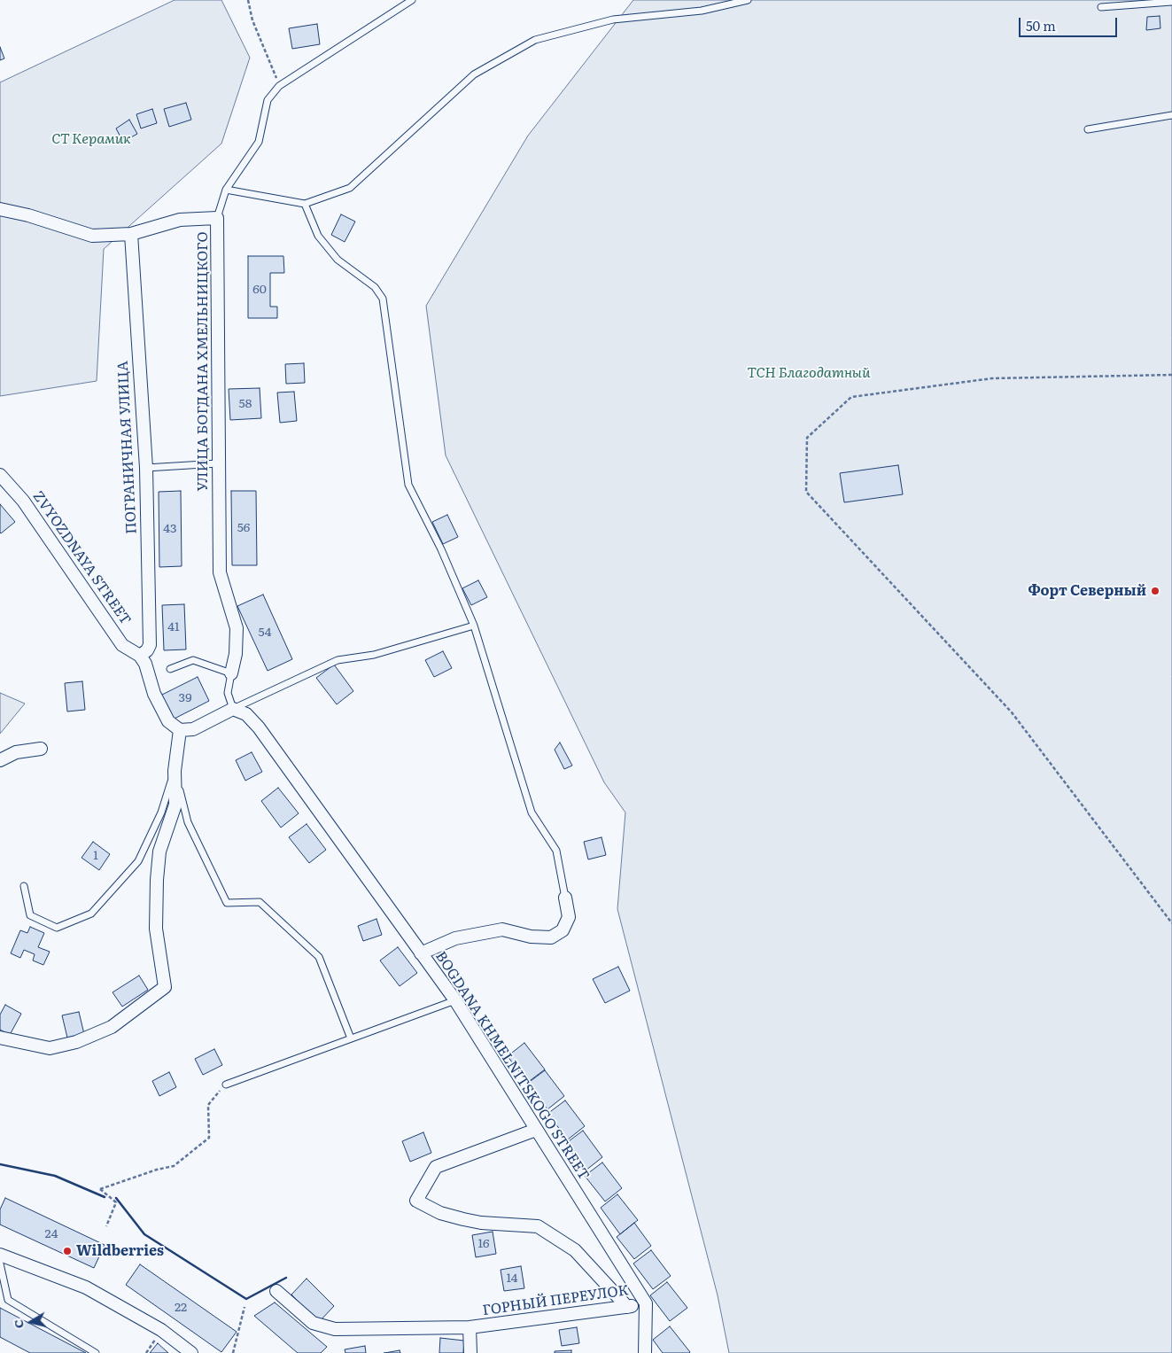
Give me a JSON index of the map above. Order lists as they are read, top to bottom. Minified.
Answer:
{"streets":{"street":["УЛИЦА БОГДАНА ХМЕЛЬНИЦКОГО","ПОГРАНИЧНАЯ УЛИЦА","ZVYOZDNAYA STREET","BOGDANA KHMELNITSKOGO STREET","ГОРНЫЙ ПЕРЕУЛОК"]},"crossings":[["УЛИЦА БОГДАНА ХМЕЛЬНИЦКОГО","ПОГРАНИЧНАЯ УЛИЦА"],["ПОГРАНИЧНАЯ УЛИЦА","ZVYOZDNAYA STREET"],["BOGDANA KHMELNITSKOGO STREET","ГОРНЫЙ ПЕРЕУЛОК"]],"parks":["СТ Керамик","ТСН Благодатный"],"places":["Форт Северный","Wildberries"],"house_numbers":["60","58","56","43","41","54","39","1","24","16","14","22"],"scale_bar":"50 m","north":"left"}
